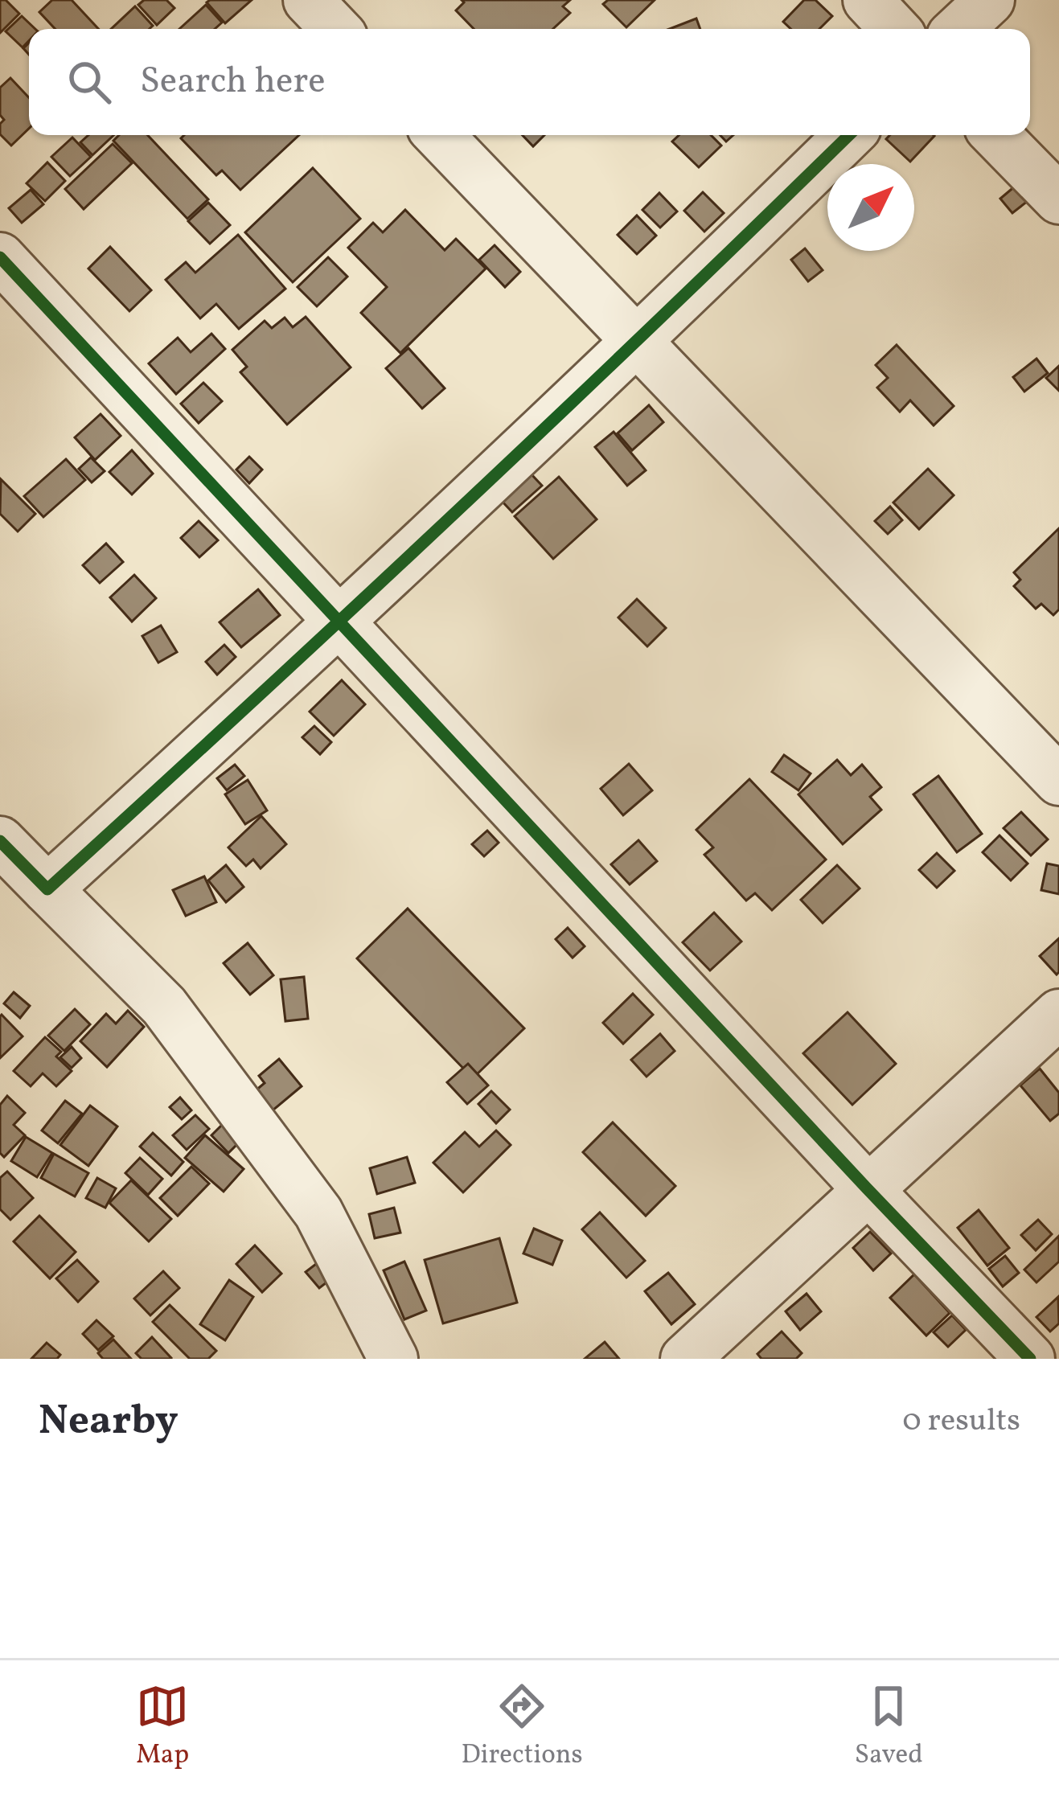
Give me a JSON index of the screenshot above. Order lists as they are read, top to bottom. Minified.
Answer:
{"north":"top right","page":{"search":"Search here","heading":["Nearby","0 results"],"nav":["Map","Directions","Saved"]}}
